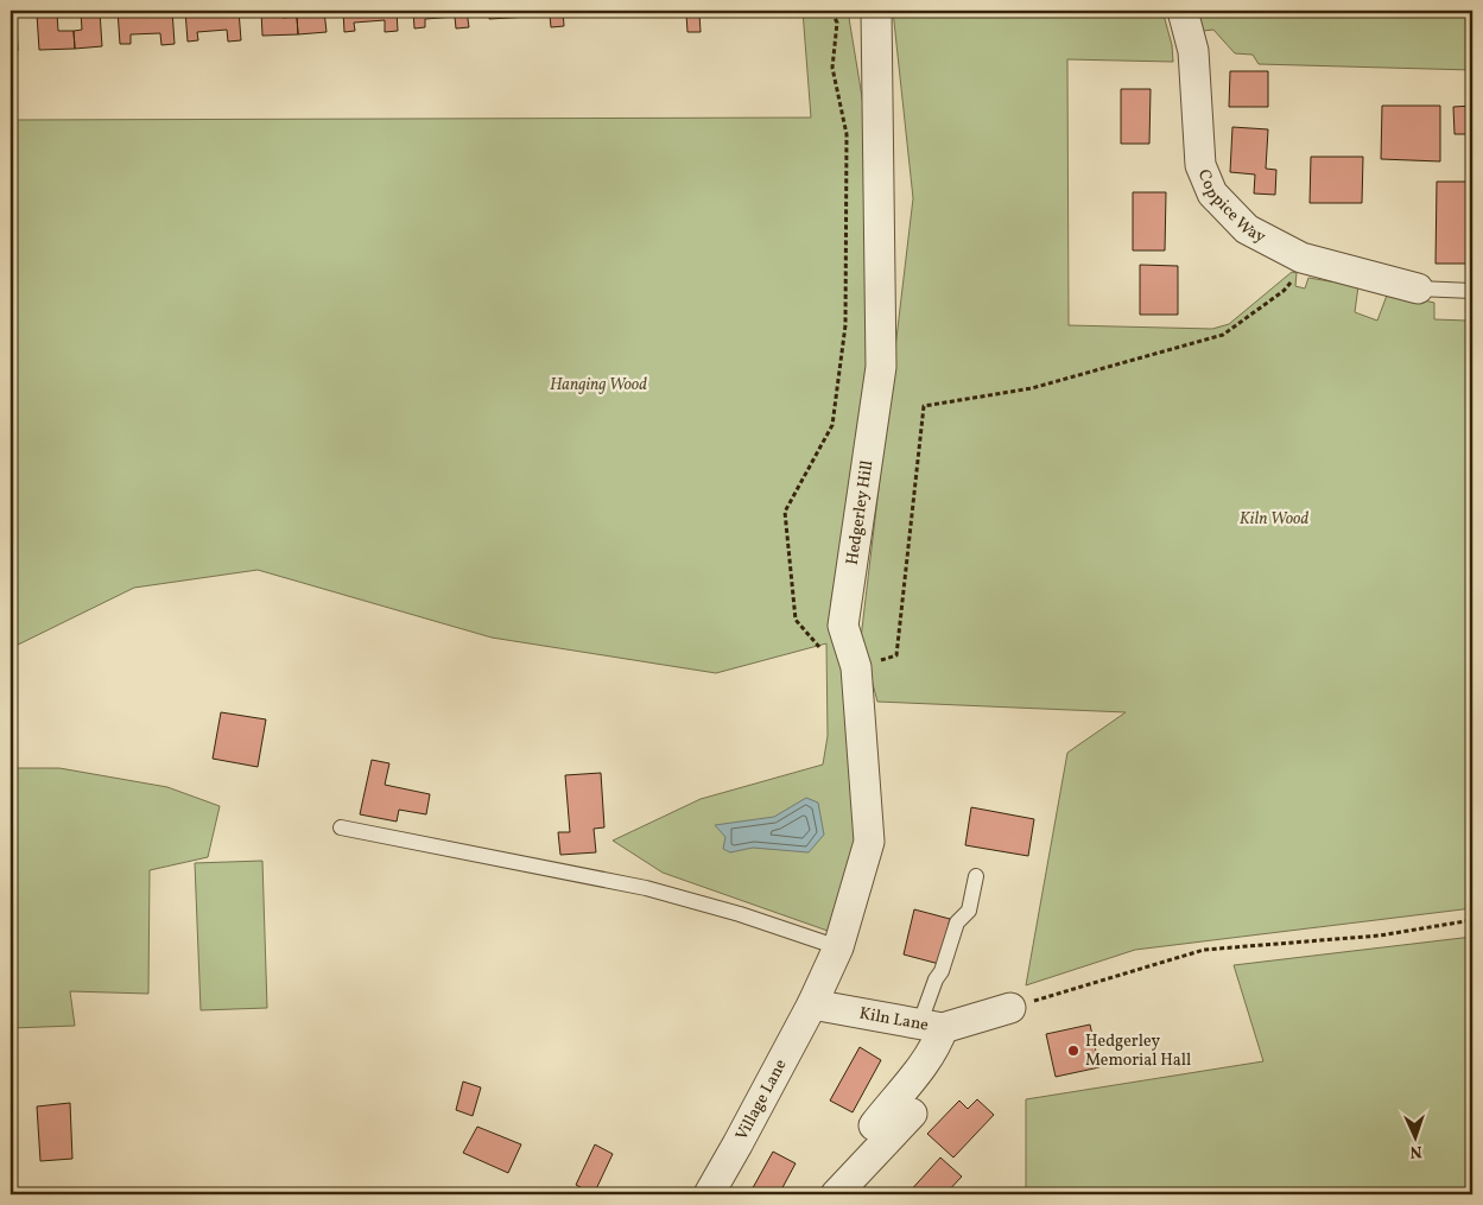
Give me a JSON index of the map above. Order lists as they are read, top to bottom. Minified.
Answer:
{"streets":{"street":["Coppice Way","Hedgerley Hill","Kiln Lane","Village Lane"]},"crossings":[["Hedgerley Hill","Kiln Lane"],["Hedgerley Hill","Village Lane"],["Kiln Lane","Village Lane"]],"parks":["Hanging Wood","Kiln Wood"],"places":["Hedgerley Memorial Hall"],"north":"bottom"}
